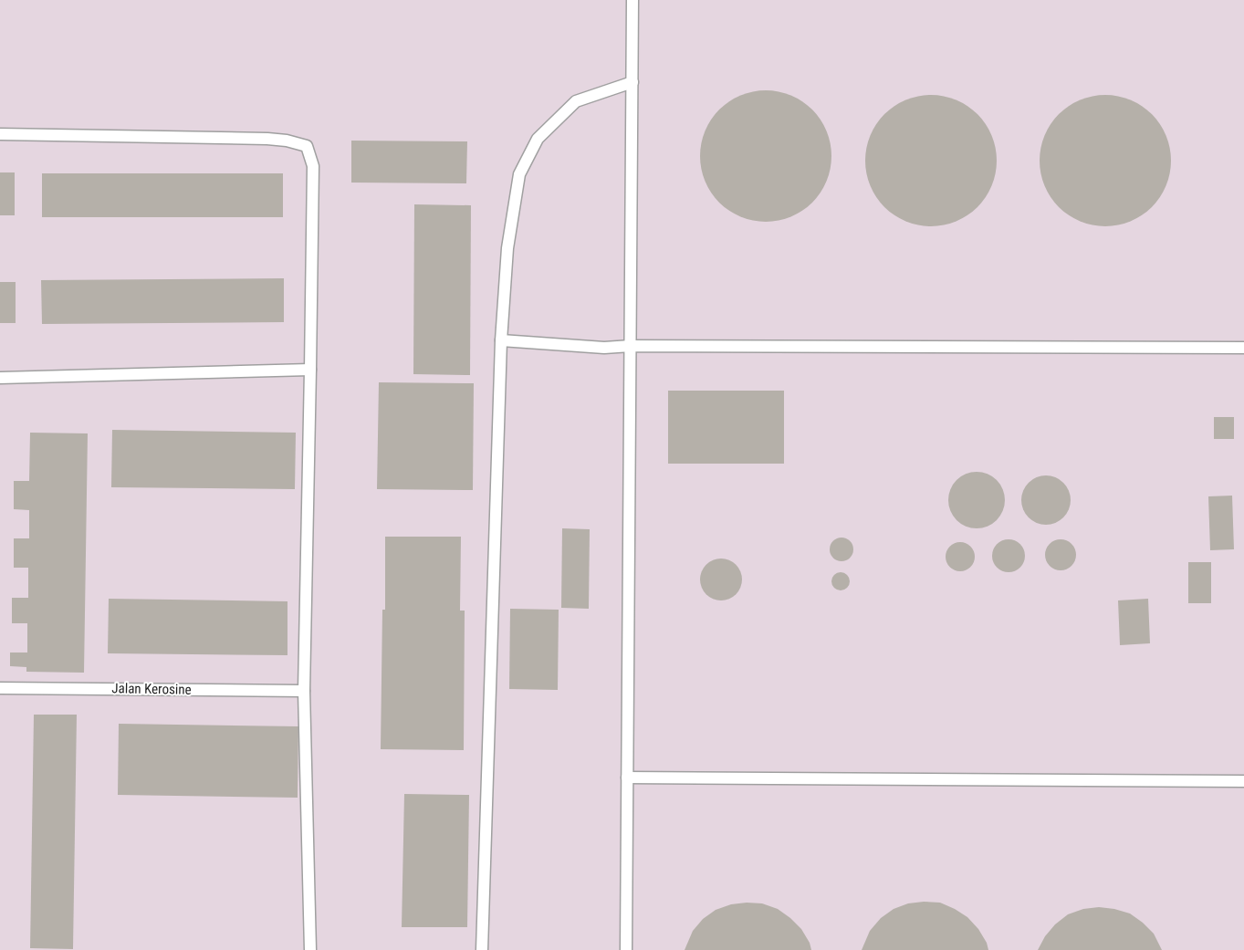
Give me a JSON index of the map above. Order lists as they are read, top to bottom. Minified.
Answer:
{"streets":{"lane":["Jalan Kerosine"]}}
